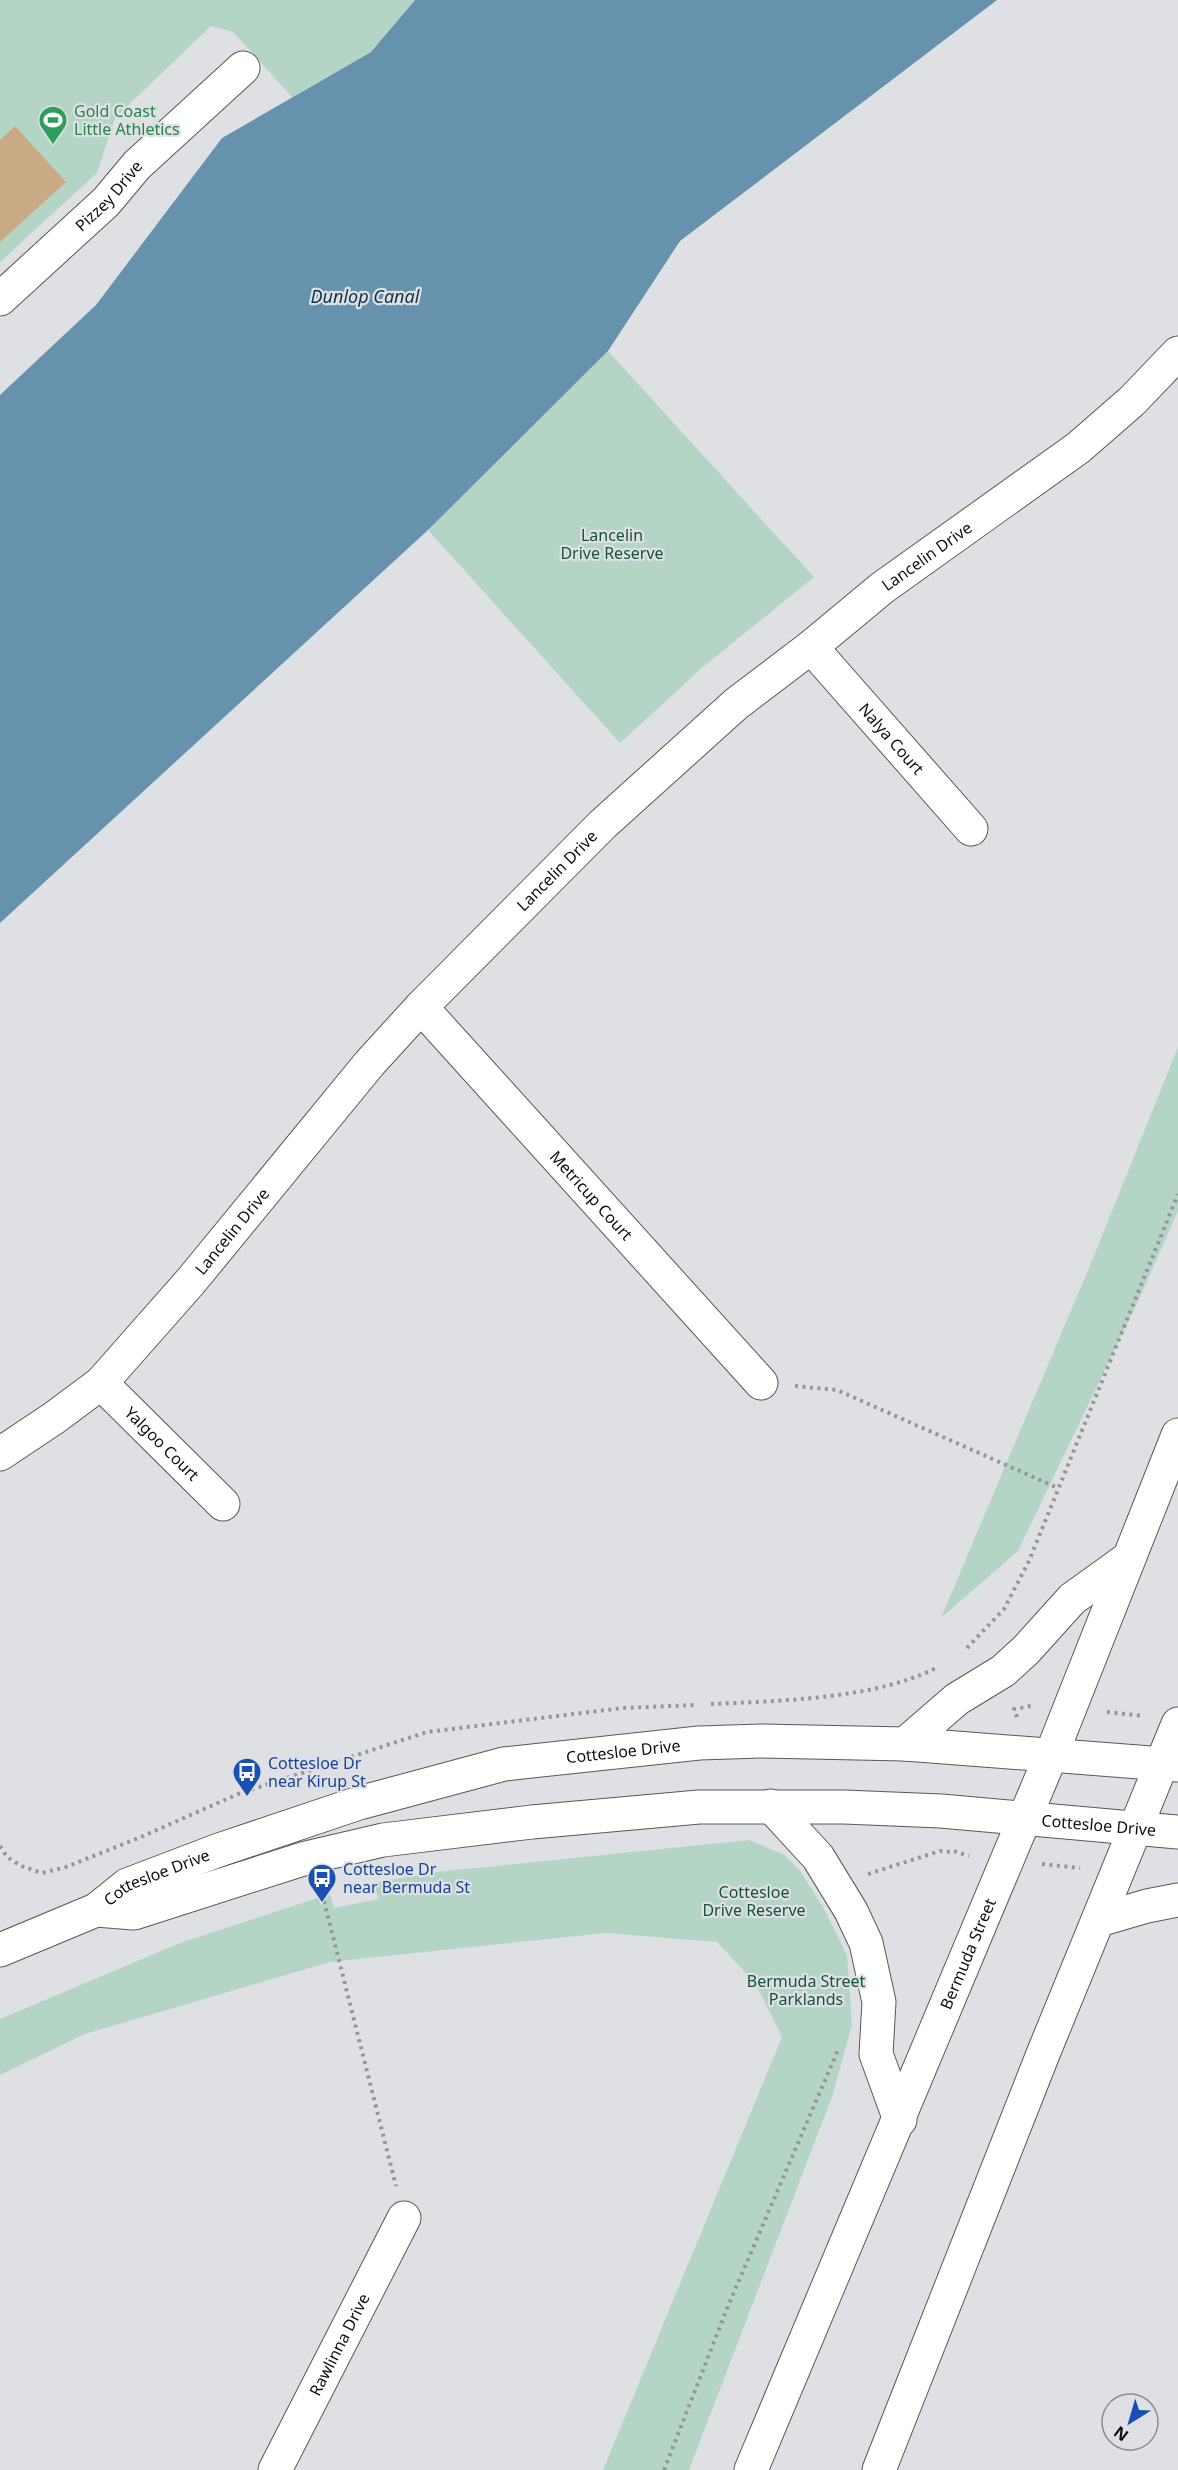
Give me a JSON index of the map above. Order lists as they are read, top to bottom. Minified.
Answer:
{"streets":{"main road":["Pizzey Drive","Lancelin Drive","Nalya Court","Metricup Court","Yalgoo Court","Cottesloe Drive","Bermuda Street","Rawlinna Drive"]},"crossings":[["Lancelin Drive","Nalya Court"],["Lancelin Drive","Metricup Court"],["Lancelin Drive","Yalgoo Court"],["Cottesloe Drive","Bermuda Street"]],"water":["Dunlop Canal"],"parks":["Lancelin Drive Reserve","Cottesloe Drive Reserve","Bermuda Street Parklands"],"places":{"sports":["Gold Coast Little Athletics"],"bus stop":["Cottesloe Dr near Kirup St","Cottesloe Dr near Bermuda St"]},"north":"bottom left"}
